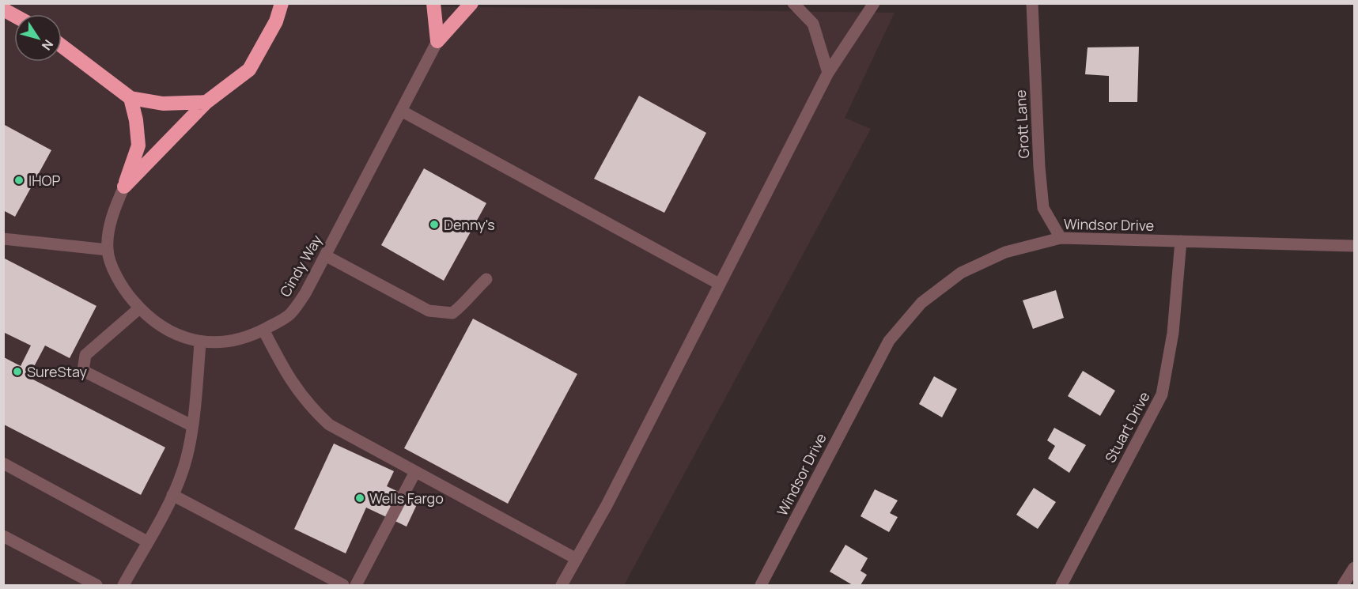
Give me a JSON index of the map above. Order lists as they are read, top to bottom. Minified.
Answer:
{"streets":{"street":["Grott Lane","Windsor Drive","Cindy Way","Stuart Drive"]},"crossings":[["Grott Lane","Windsor Drive"],["Windsor Drive","Stuart Drive"]],"places":["IHOP","Denny's","SureStay","Wells Fargo"],"north":"bottom right"}
